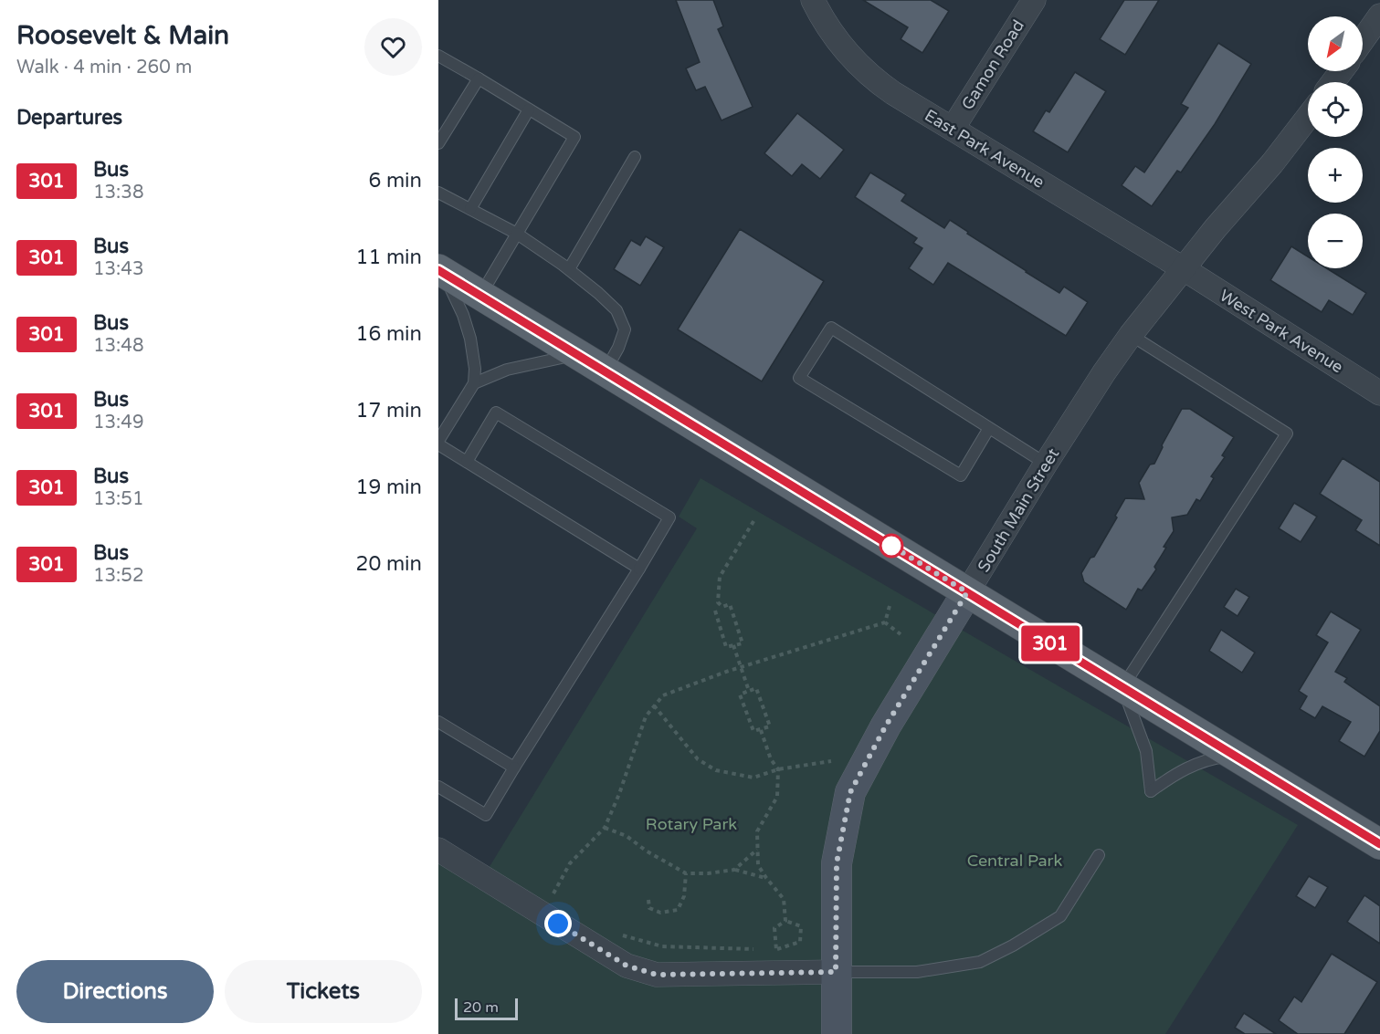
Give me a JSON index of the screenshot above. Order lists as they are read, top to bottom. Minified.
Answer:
{"streets":{"street":["Gamon Road","East Park Avenue","West Park Avenue","South Main Street"]},"crossings":[["Gamon Road","East Park Avenue"],["East Park Avenue","West Park Avenue"],["East Park Avenue","South Main Street"],["West Park Avenue","South Main Street"]],"parks":["Rotary Park","Central Park"],"lines":["bus line 301"],"scale_bar":"20 m","north":"bottom left","page":{"heading":[["Roosevelt & Main","Walk · 4 min · 260 m"],"Departures"],"on_map":"301","map_buttons":["+","−"],"list":[{"mark":"301","name":"Bus","note":"13:38","value":"6 min"},{"mark":"301","name":"Bus","note":"13:43","value":"11 min"},{"mark":"301","name":"Bus","note":"13:48","value":"16 min"},{"mark":"301","name":"Bus","note":"13:49","value":"17 min"},{"mark":"301","name":"Bus","note":"13:51","value":"19 min"},{"mark":"301","name":"Bus","note":"13:52","value":"20 min"}],"buttons":["Directions","Tickets"],"scale":"20 m"}}
